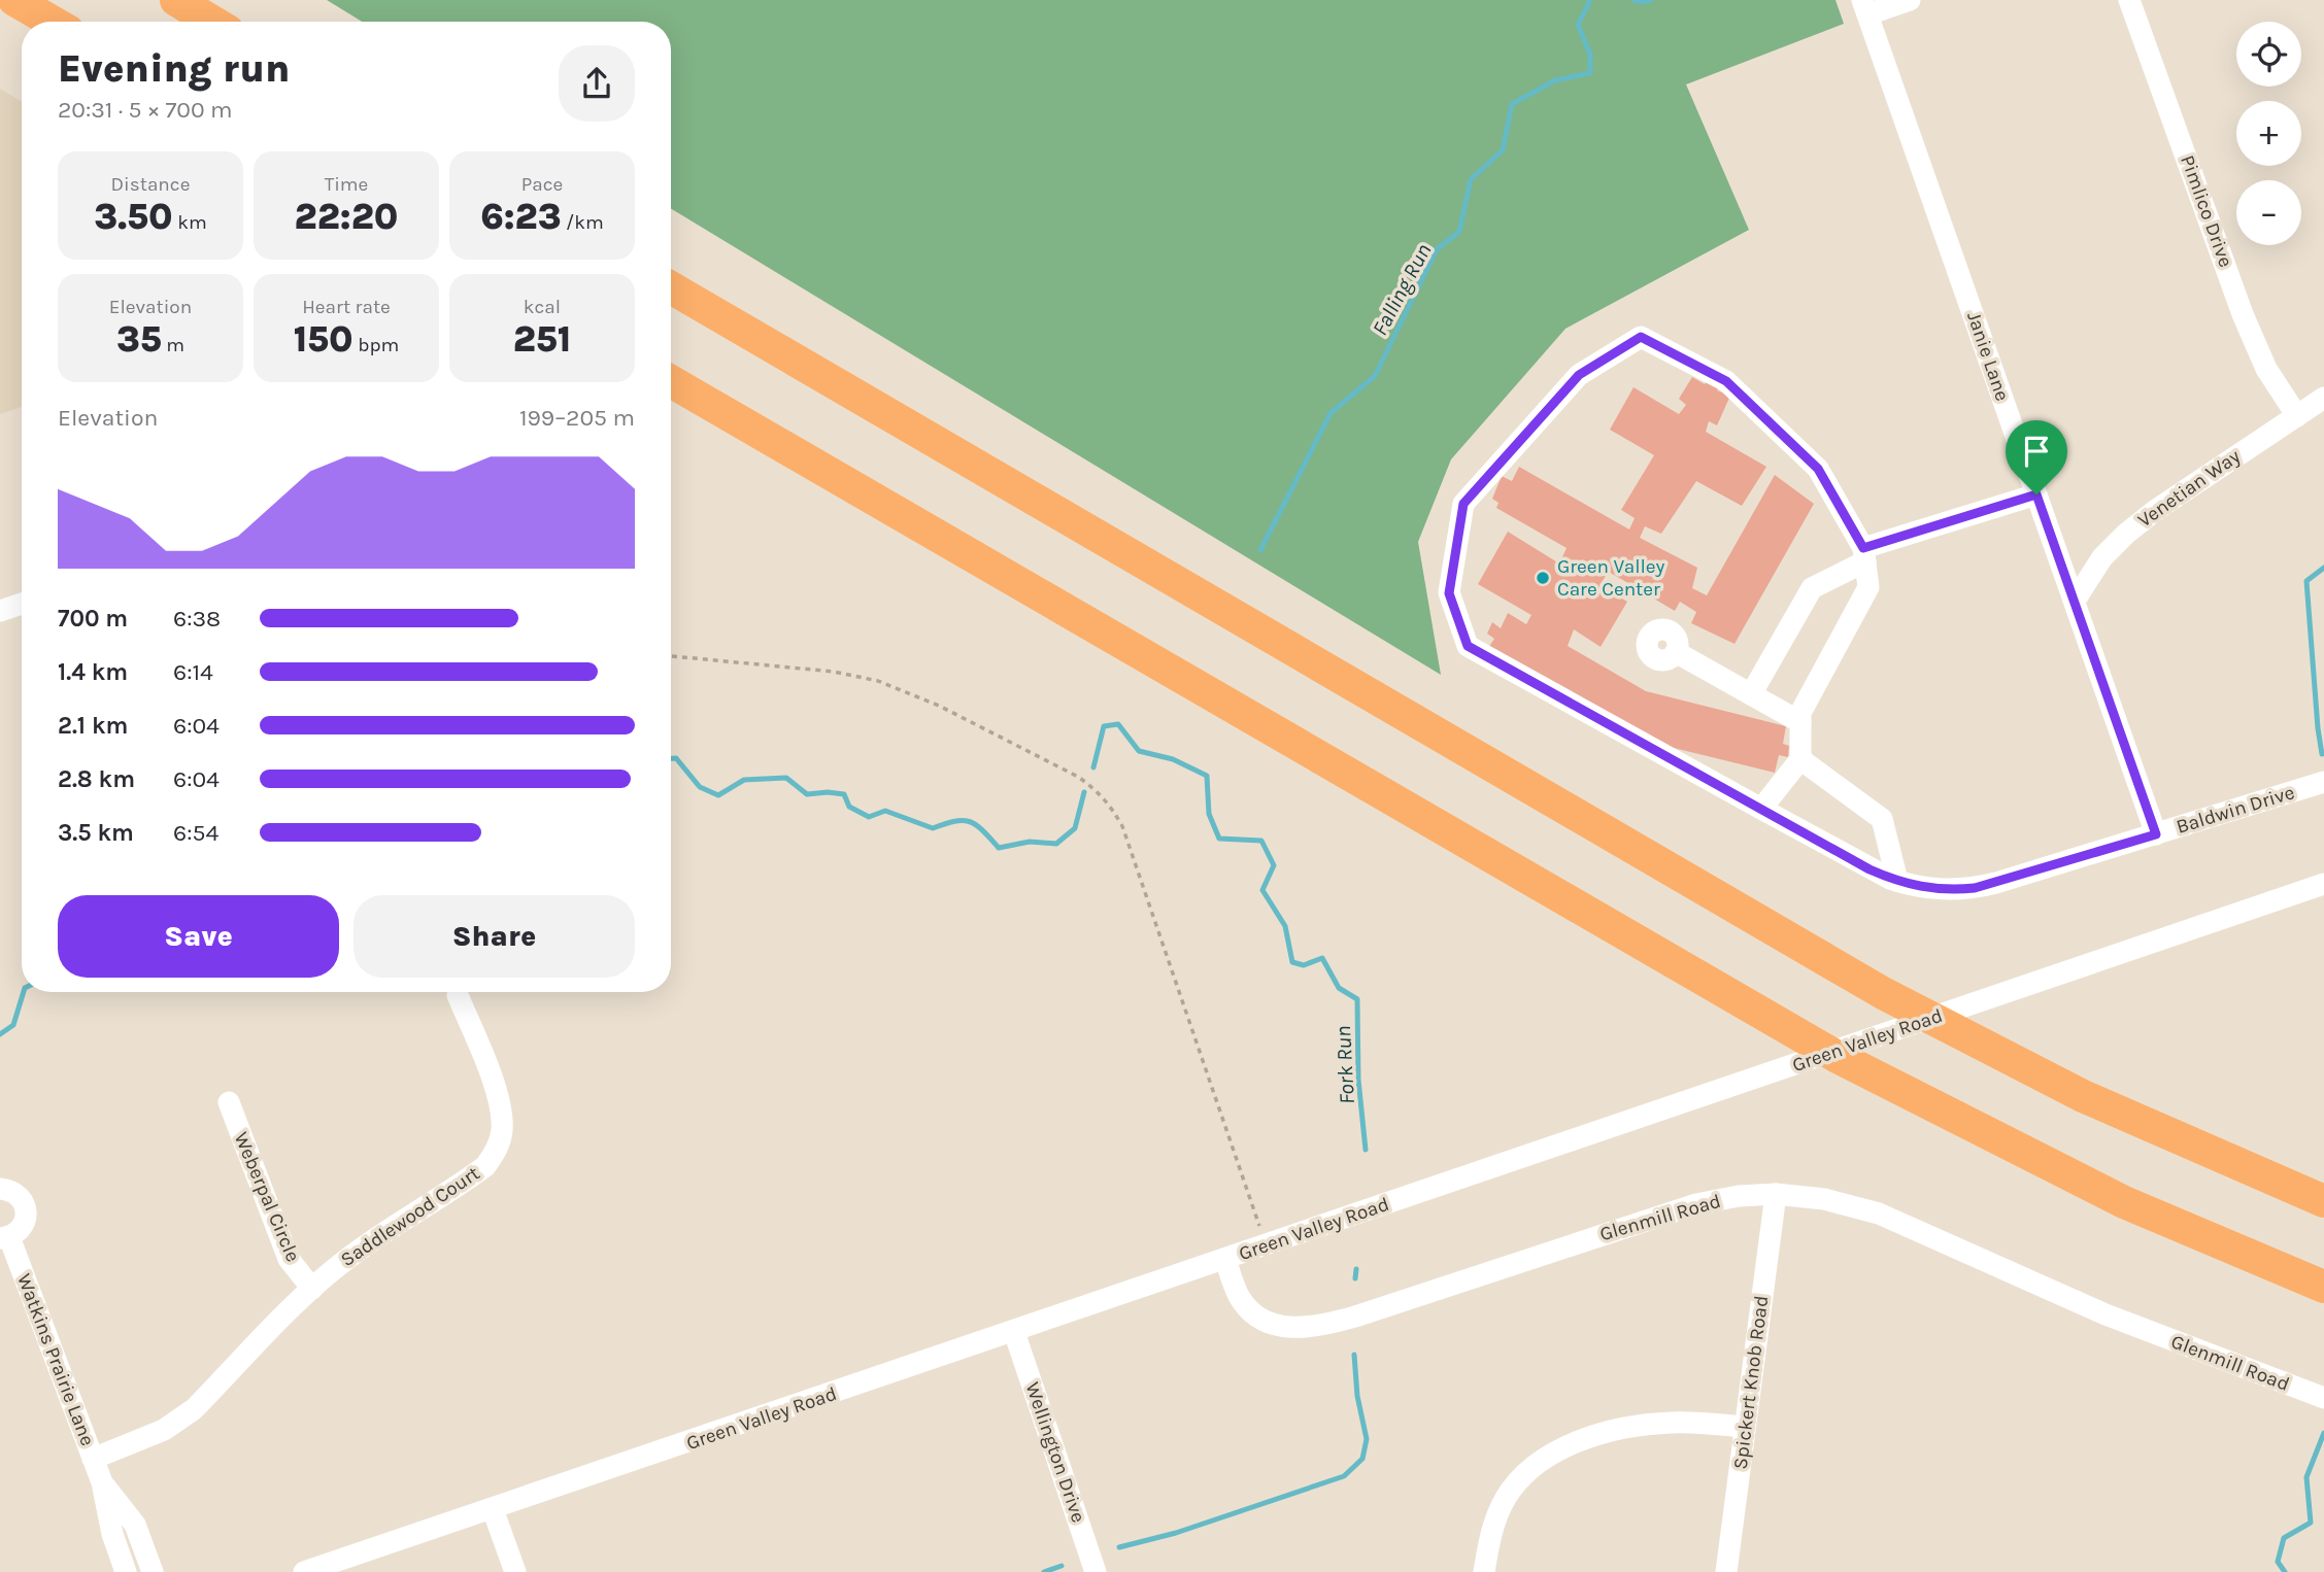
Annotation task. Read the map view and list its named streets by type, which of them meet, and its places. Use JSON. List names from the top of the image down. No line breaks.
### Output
{"streets":{"street":["Pimlico Drive","Janie Lane","Venetian Way","Baldwin Drive","Green Valley Road","Weberpal Circle","Saddlewood Court","Glenmill Road","Watkins Prairie Lane","Spickert Knob Road","Wellington Drive"]},"crossings":[["Pimlico Drive","Venetian Way"],["Janie Lane","Venetian Way"],["Janie Lane","Baldwin Drive"],["Green Valley Road","Glenmill Road"],["Green Valley Road","Wellington Drive"],["Weberpal Circle","Saddlewood Court"],["Saddlewood Court","Watkins Prairie Lane"],["Glenmill Road","Spickert Knob Road"]],"water":["Falling Run","Fork Run"],"places":["Green Valley Care Center"],"page":{"map_buttons":["+","−"],"heading":["Evening run","20:31 · 5 × 700 m"],"stats":[["Distance","3.50 km"],["Time","22:20"],["Pace","6:23 /km"],["Elevation","35 m"],["Heart rate","150 bpm"],["kcal","251"]],"chart":["Elevation","199–205 m"],"list":[{"name":"700 m","note":"6:38"},{"name":"1.4 km","note":"6:14"},{"name":"2.1 km","note":"6:04"},{"name":"2.8 km","note":"6:04"},{"name":"3.5 km","note":"6:54"}],"buttons":["Save","Share"]}}
